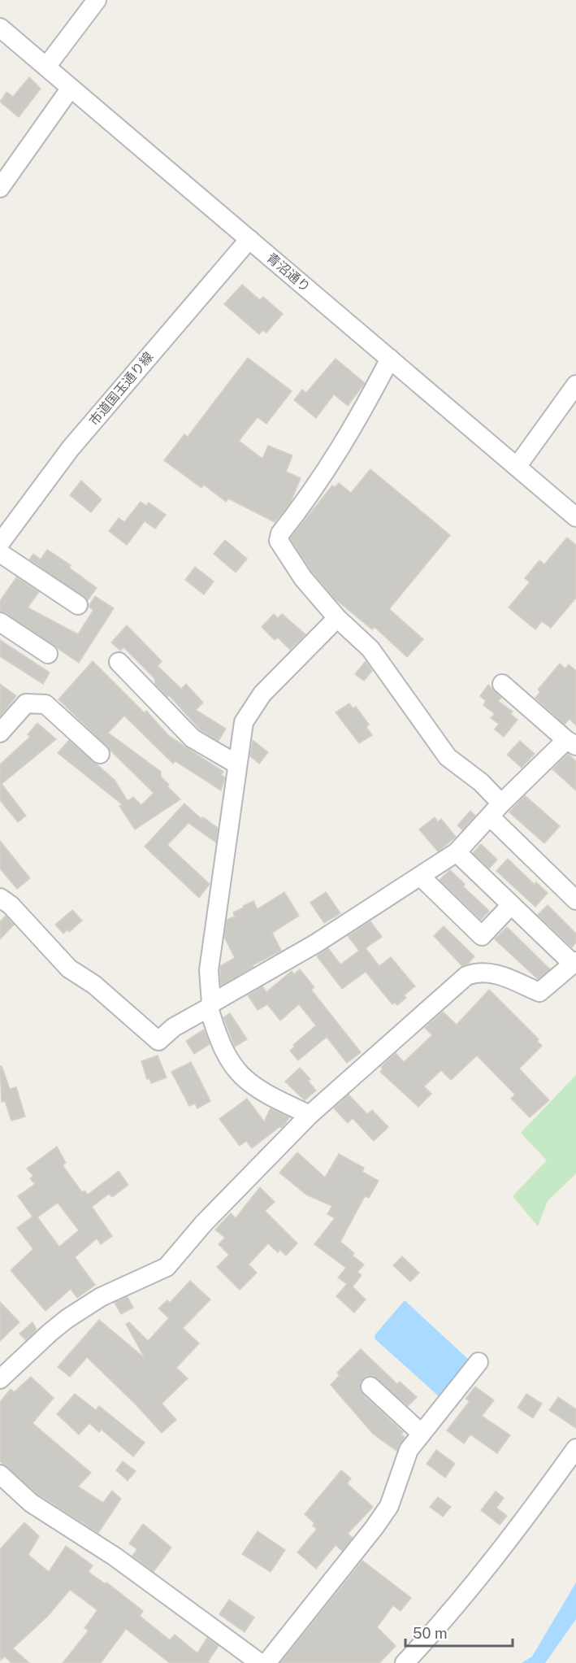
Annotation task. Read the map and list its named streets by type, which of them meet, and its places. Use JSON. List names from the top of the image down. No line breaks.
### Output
{"streets":{"street":["青沼通り","市道国玉通り線"]},"crossings":[["青沼通り","市道国玉通り線"]],"scale_bar":"50 m"}
